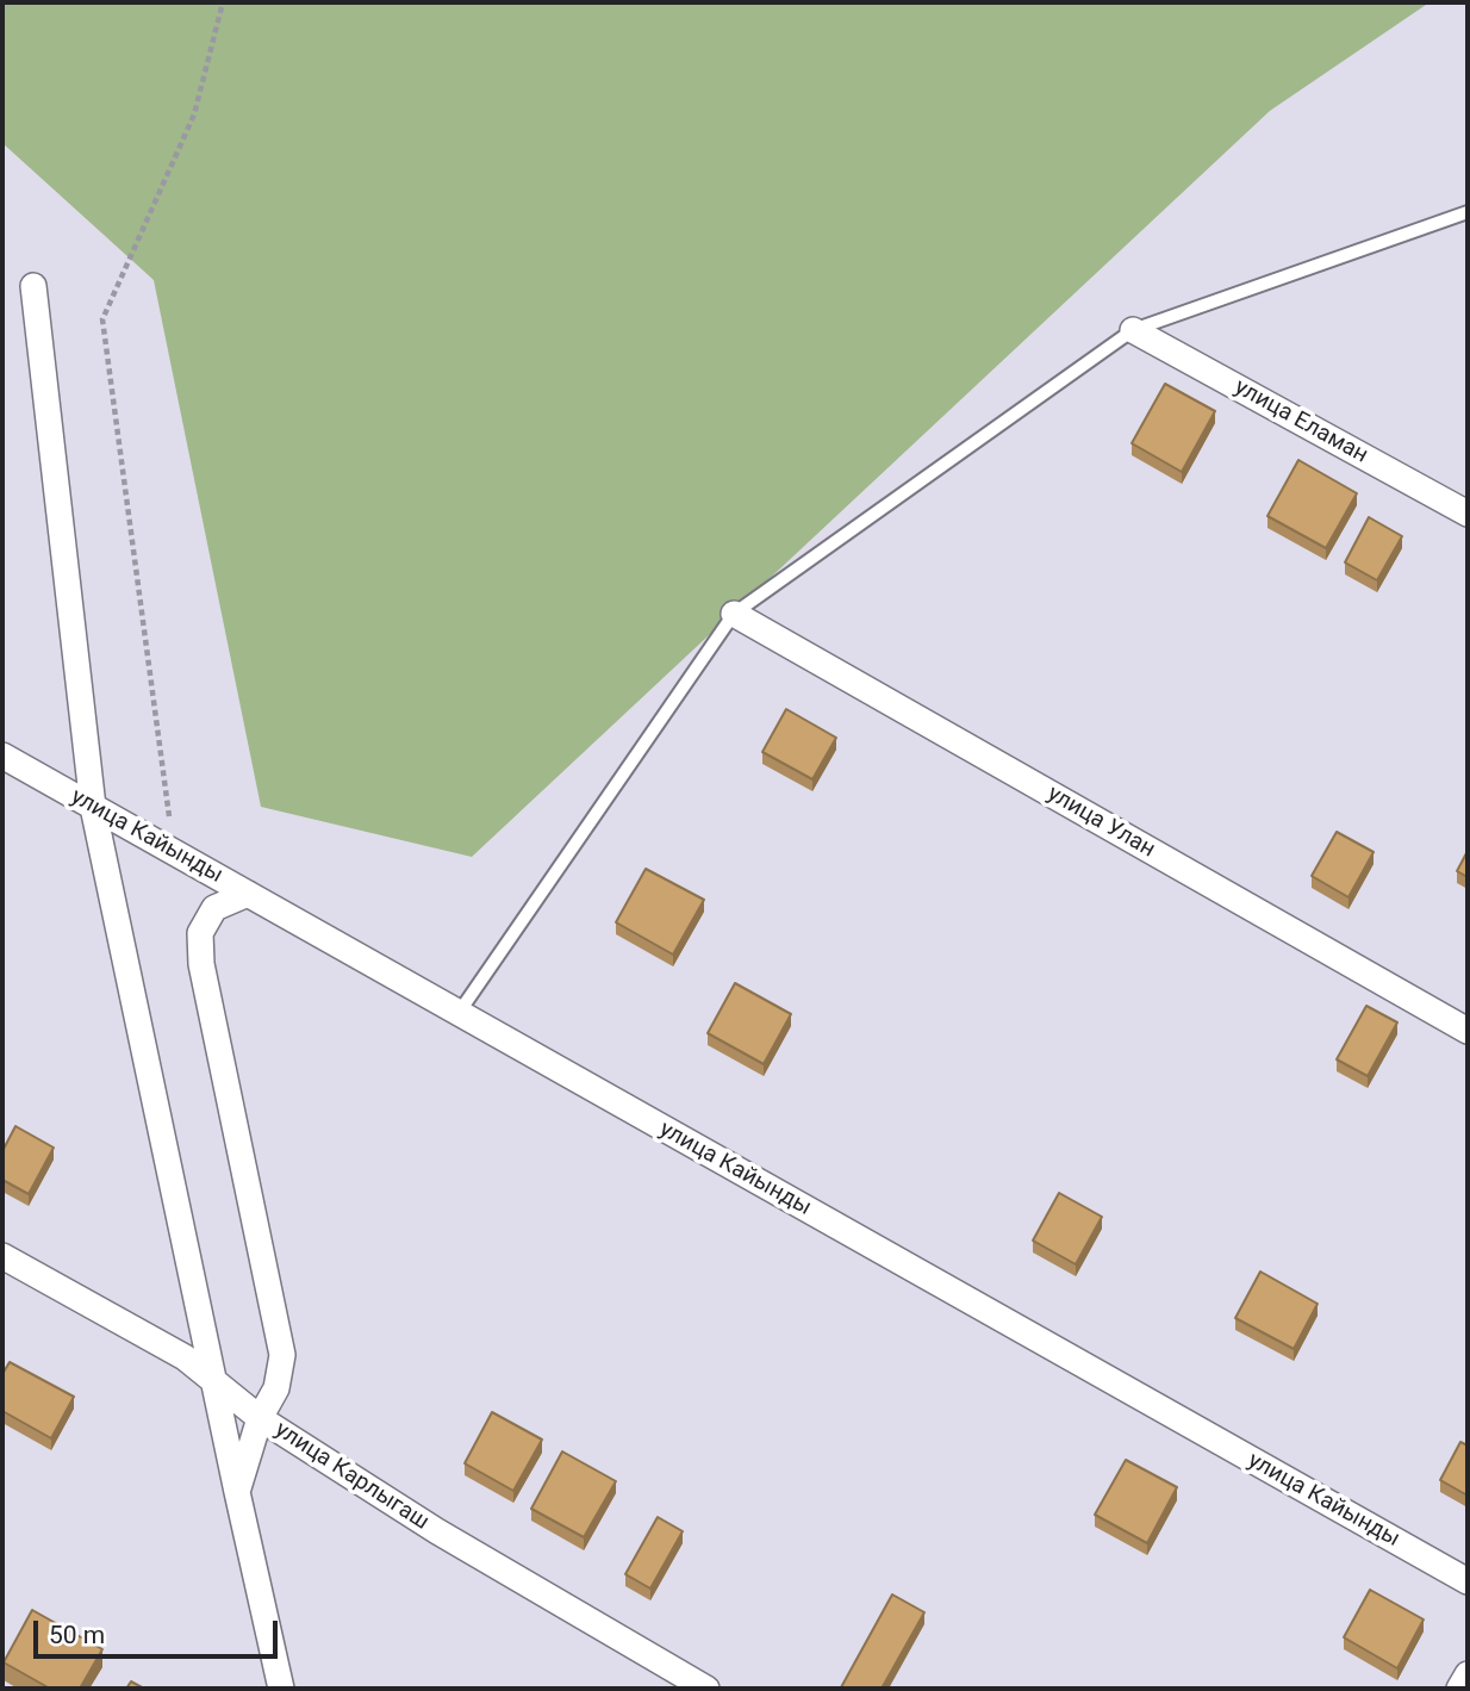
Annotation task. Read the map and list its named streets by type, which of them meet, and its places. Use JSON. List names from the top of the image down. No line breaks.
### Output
{"streets":{"street":["улица Еламан","улица Улан","улица Кайынды","улица Карлыгаш"]},"scale_bar":"50 m"}
